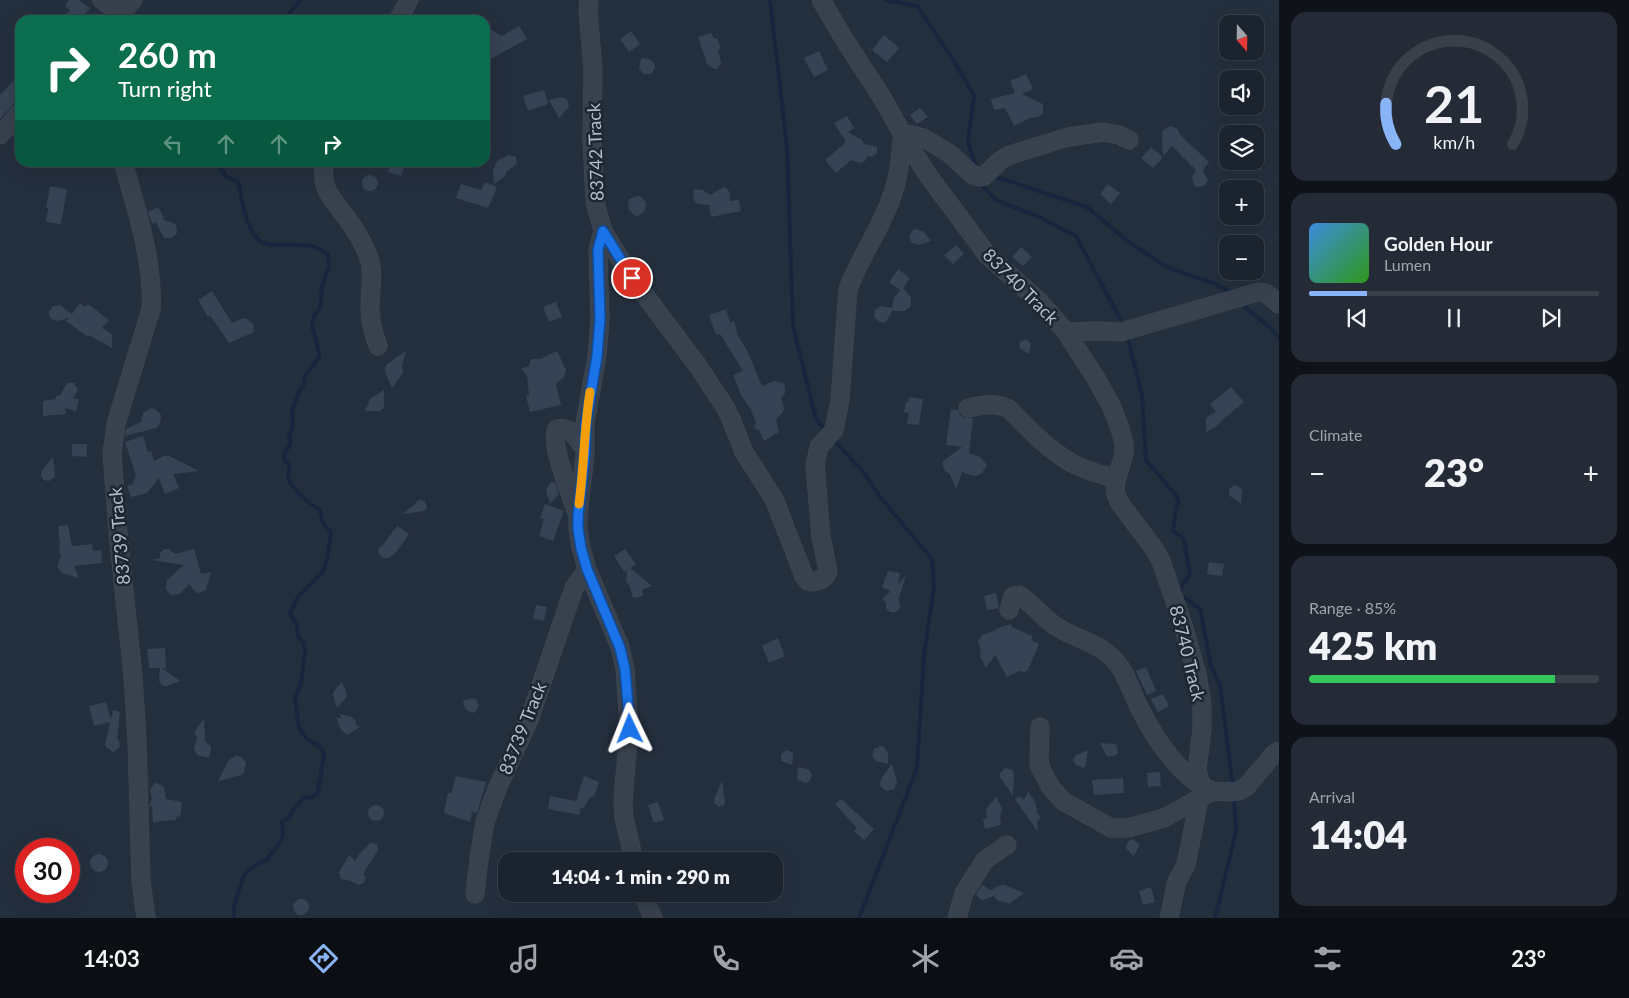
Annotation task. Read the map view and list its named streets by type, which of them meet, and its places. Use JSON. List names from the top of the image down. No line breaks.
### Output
{"streets":{"street":["83742 Track","83740 Track","83739 Track"]},"crossings":[["83742 Track","83739 Track"]],"north":"bottom","page":{"map_buttons":["+","−"],"turn":["260 m","Turn right"],"song":["Golden Hour","Lumen"],"tile":["Climate",["Range · 85%","425 km"],["Arrival","14:04"]],"heat":["−","23°","+"],"limit":"30","trip":"14:04 · 1 min · 290 m","tabs":["14:03","23°"],"gauge":["21","km/h"]}}
